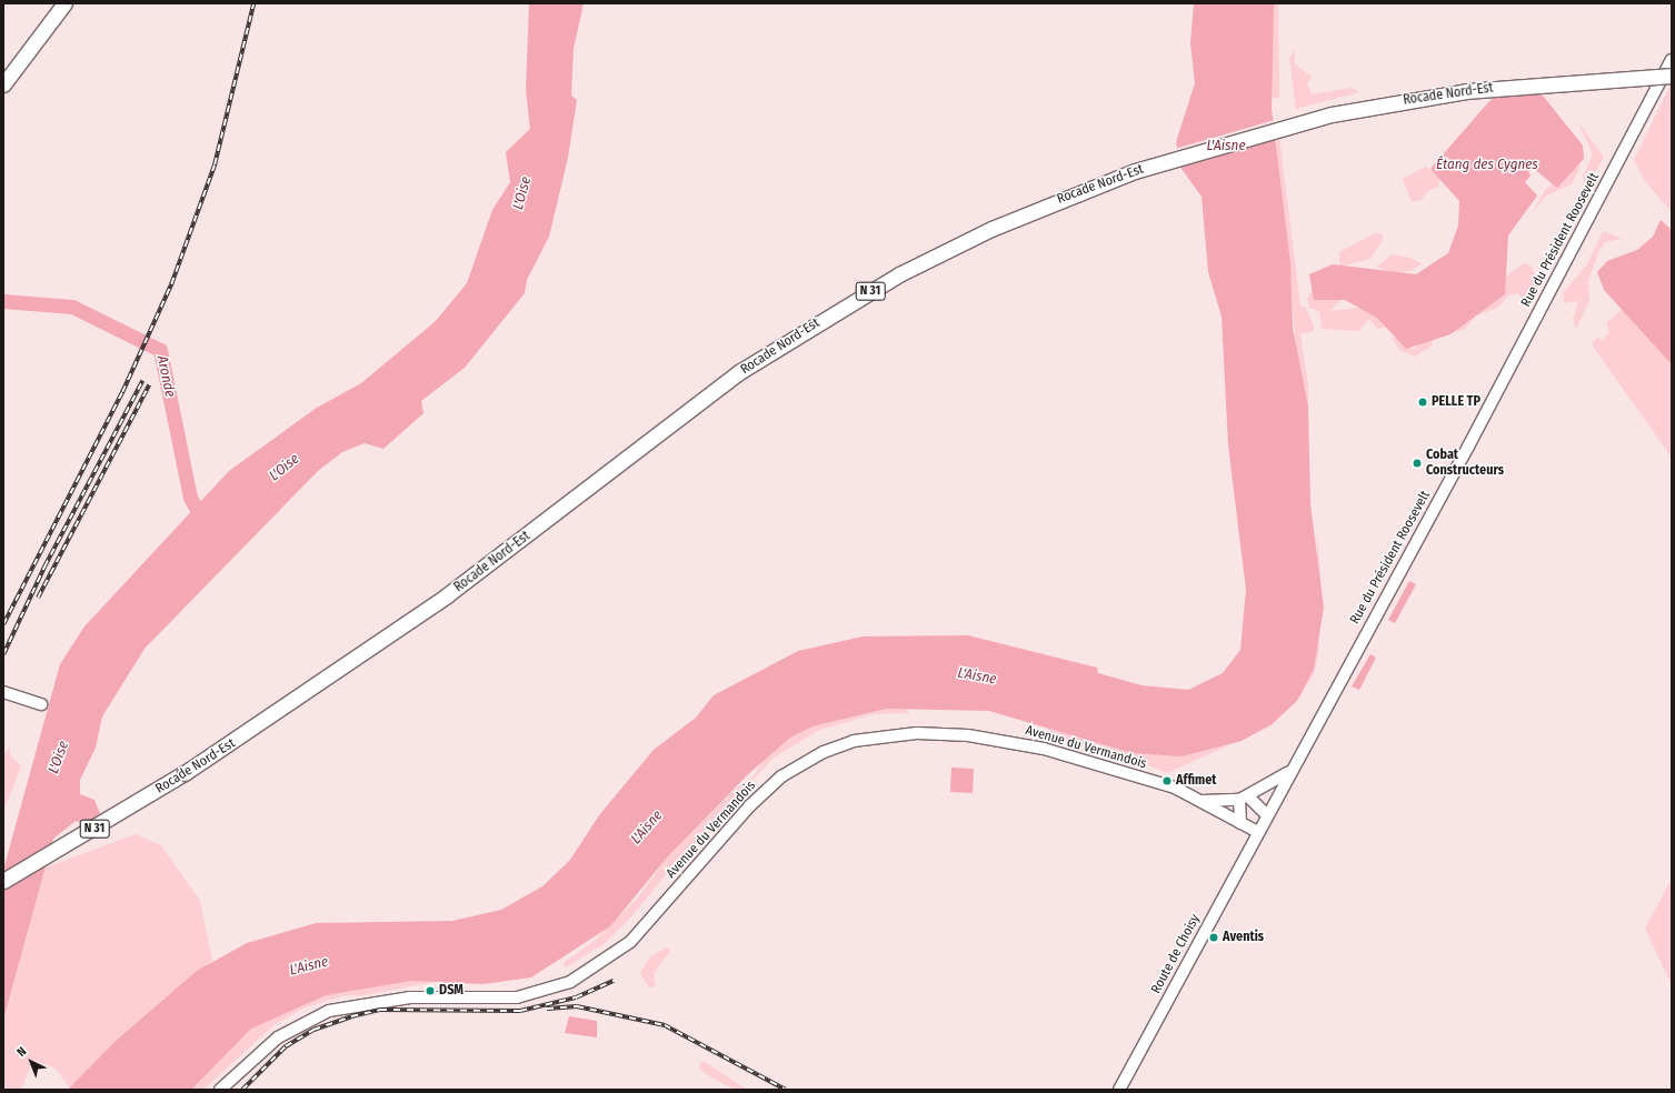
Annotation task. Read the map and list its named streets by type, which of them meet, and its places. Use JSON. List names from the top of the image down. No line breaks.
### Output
{"streets":{"main road":["Rocade Nord-Est","N 31"],"street":["Rue du Président Roosevelt","Avenue du Vermandois","Route de Choisy"]},"crossings":[["Rue du Président Roosevelt","Avenue du Vermandois"],["Rue du Président Roosevelt","Route de Choisy"],["Avenue du Vermandois","Route de Choisy"]],"water":["L'Aisne","Étang des Cygnes","L'Oise","Aronde"],"places":["PELLE TP","Cobat Constructeurs","Affimet","Aventis","DSM"],"north":"top left"}
